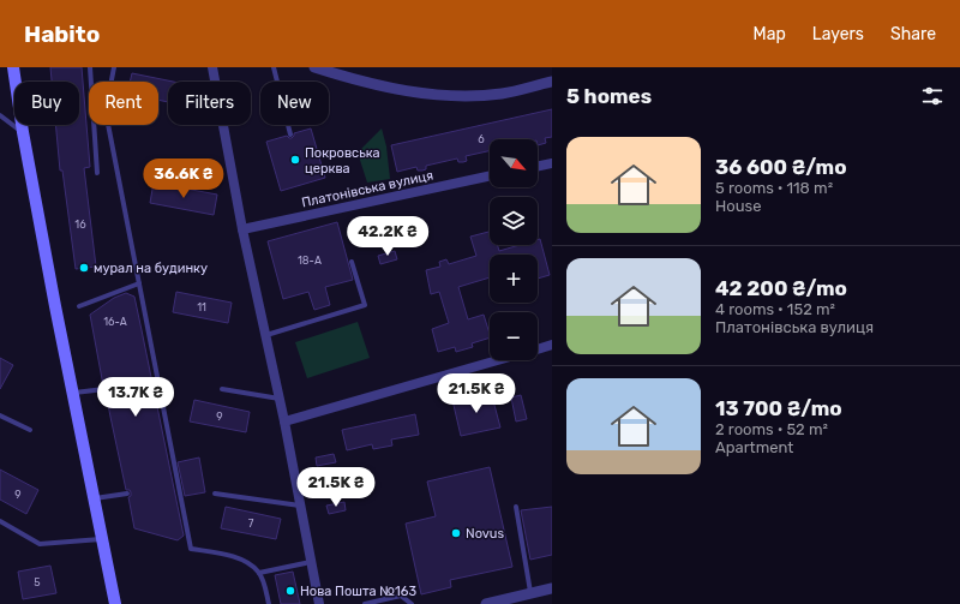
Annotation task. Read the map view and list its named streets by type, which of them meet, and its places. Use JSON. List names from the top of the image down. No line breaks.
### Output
{"streets":{"street":["Платонівська вулиця"]},"places":["Покровська церква","мурал на будинку","Novus","Нова Пошта №163"],"house_numbers":["6","16","18-А","11","16-А","9","9","7","5"],"north":"bottom right","page":{"header":"Habito","nav":["Map","Layers","Share"],"heading":"5 homes","chip":["Buy","Rent","Filters","New"],"list":[{"name":"36 600 ₴/mo","note":"5 rooms · 118 m² · House"},{"name":"42 200 ₴/mo","note":"4 rooms · 152 m² · Платонівська вулиця"},{"name":"13 700 ₴/mo","note":"2 rooms · 52 m² · Apartment"}],"map_buttons":["+","−"],"price":["36.6K ₴","42.2K ₴","21.5K ₴","13.7K ₴","21.5K ₴"]}}
